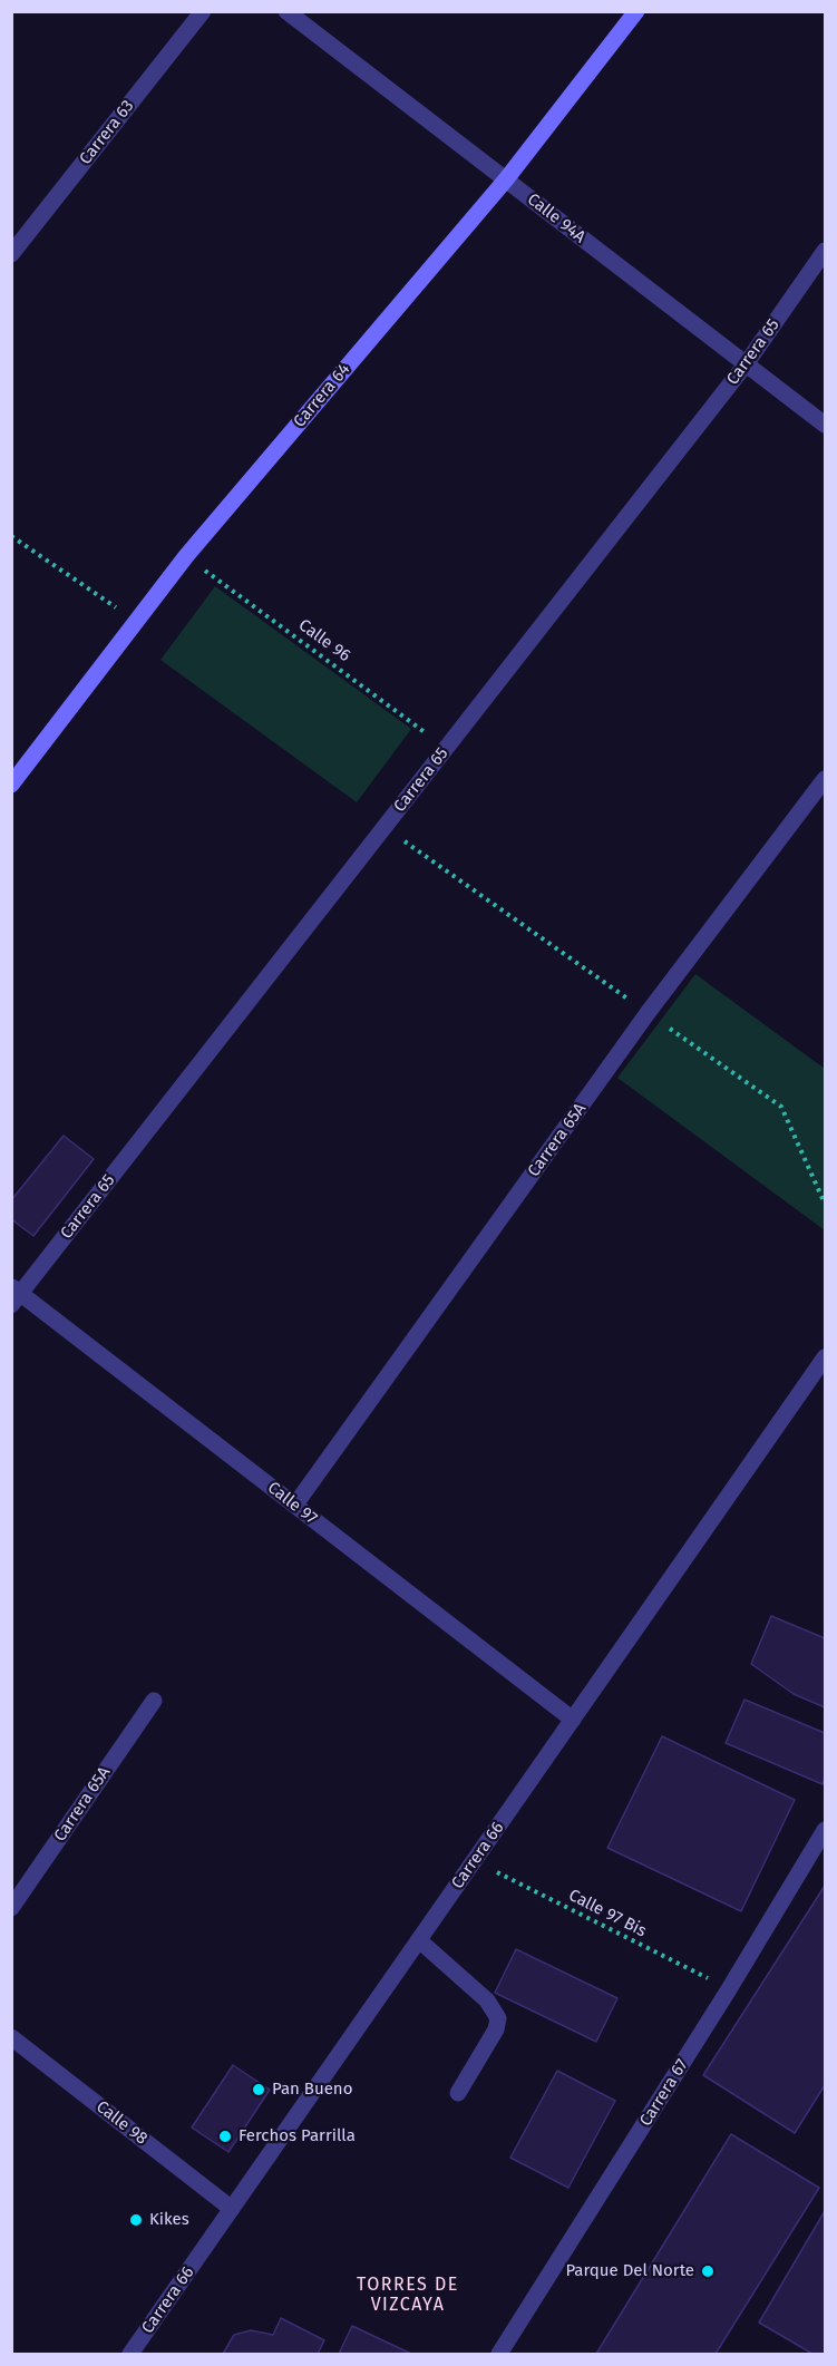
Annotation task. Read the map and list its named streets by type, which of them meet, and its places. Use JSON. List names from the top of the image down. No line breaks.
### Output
{"streets":{"street":["Carrera 63","Calle 94A","Carrera 65","Carrera 64","Carrera 65A","Calle 97","Carrera 66","Carrera 67","Calle 98"],"path":["Calle 96","Calle 97 Bis"]},"crossings":[["Calle 94A","Carrera 65"],["Calle 94A","Carrera 64"],["Carrera 65","Calle 96"],["Carrera 65","Calle 97"],["Carrera 64","Calle 96"],["Carrera 65A","Calle 97"],["Calle 97","Carrera 66"],["Carrera 66","Calle 97 Bis"],["Carrera 66","Calle 98"],["Calle 97 Bis","Carrera 67"]],"districts":["TORRES DE VIZCAYA"],"places":["Pan Bueno","Ferchos Parrilla","Kikes","Parque Del Norte"]}
